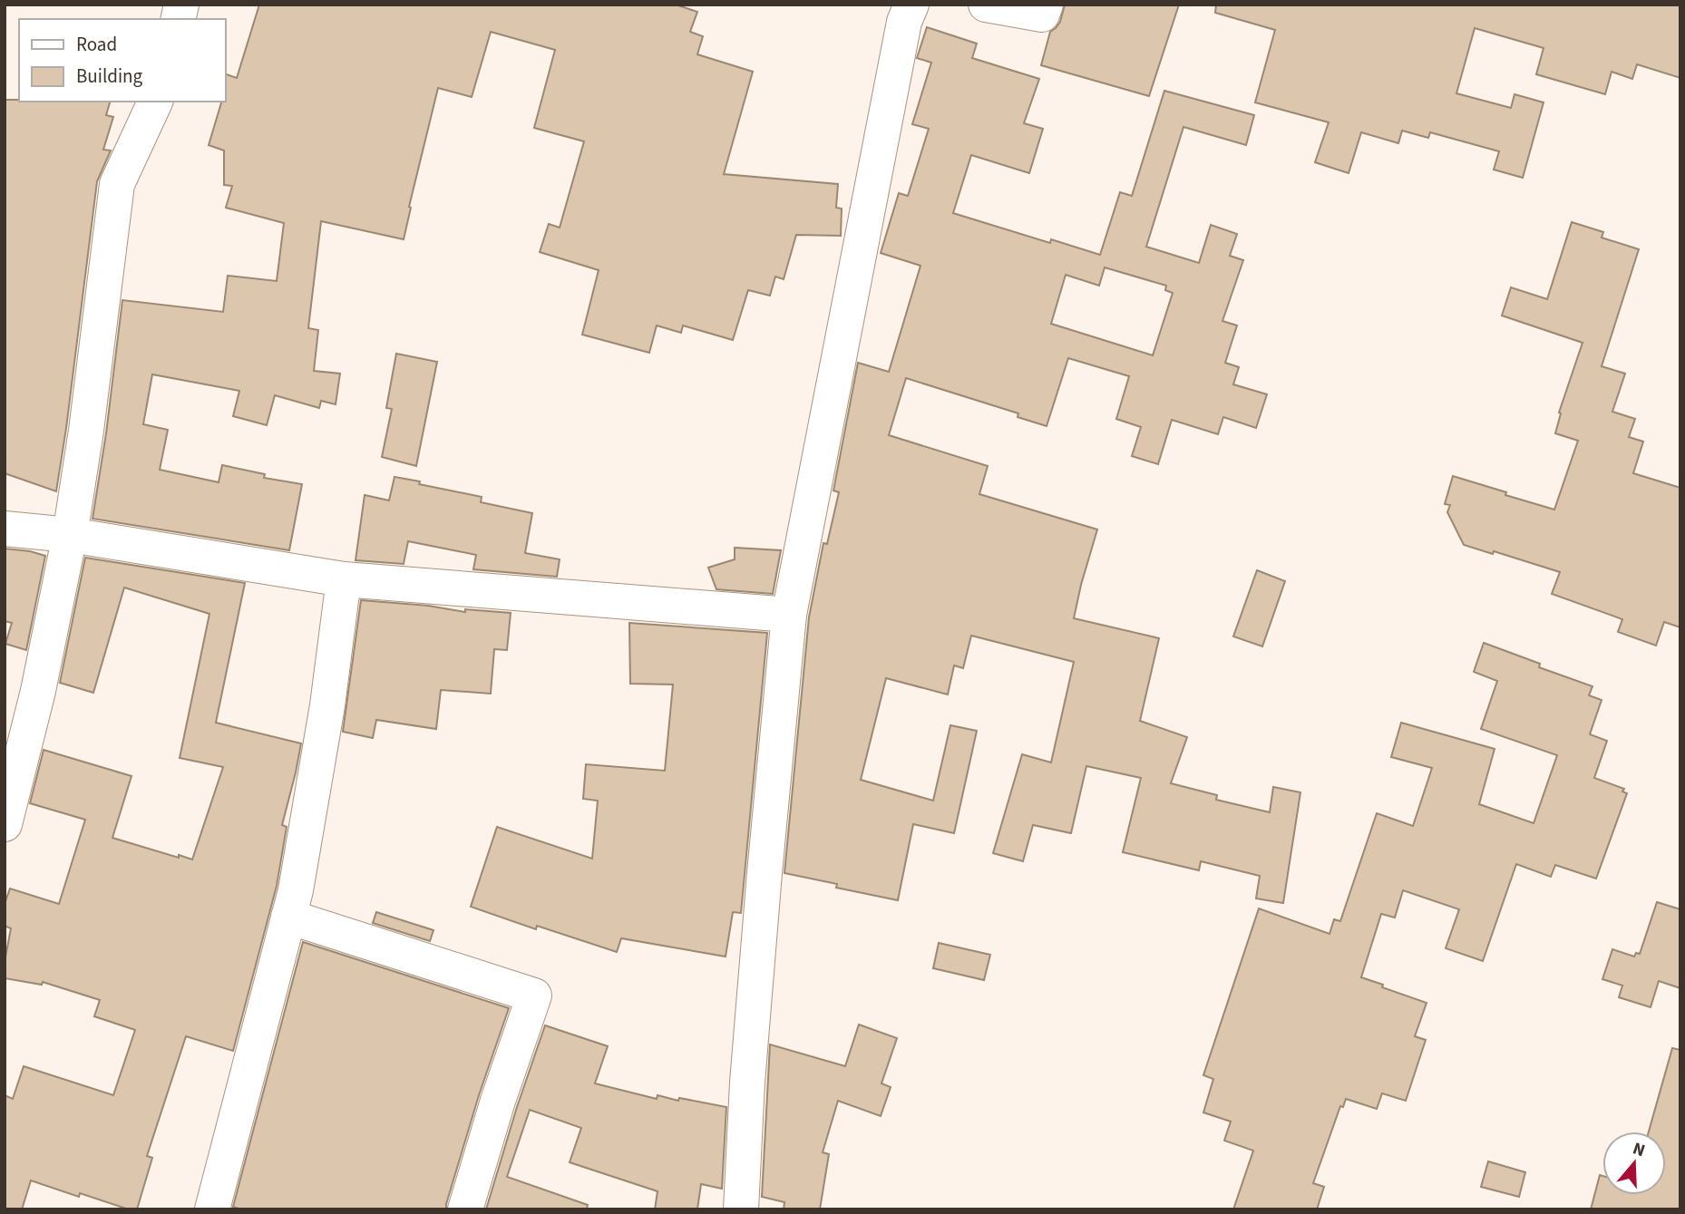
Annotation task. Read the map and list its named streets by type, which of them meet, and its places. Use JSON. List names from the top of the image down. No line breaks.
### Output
{"legend":["Road","Building"],"north":"top"}
